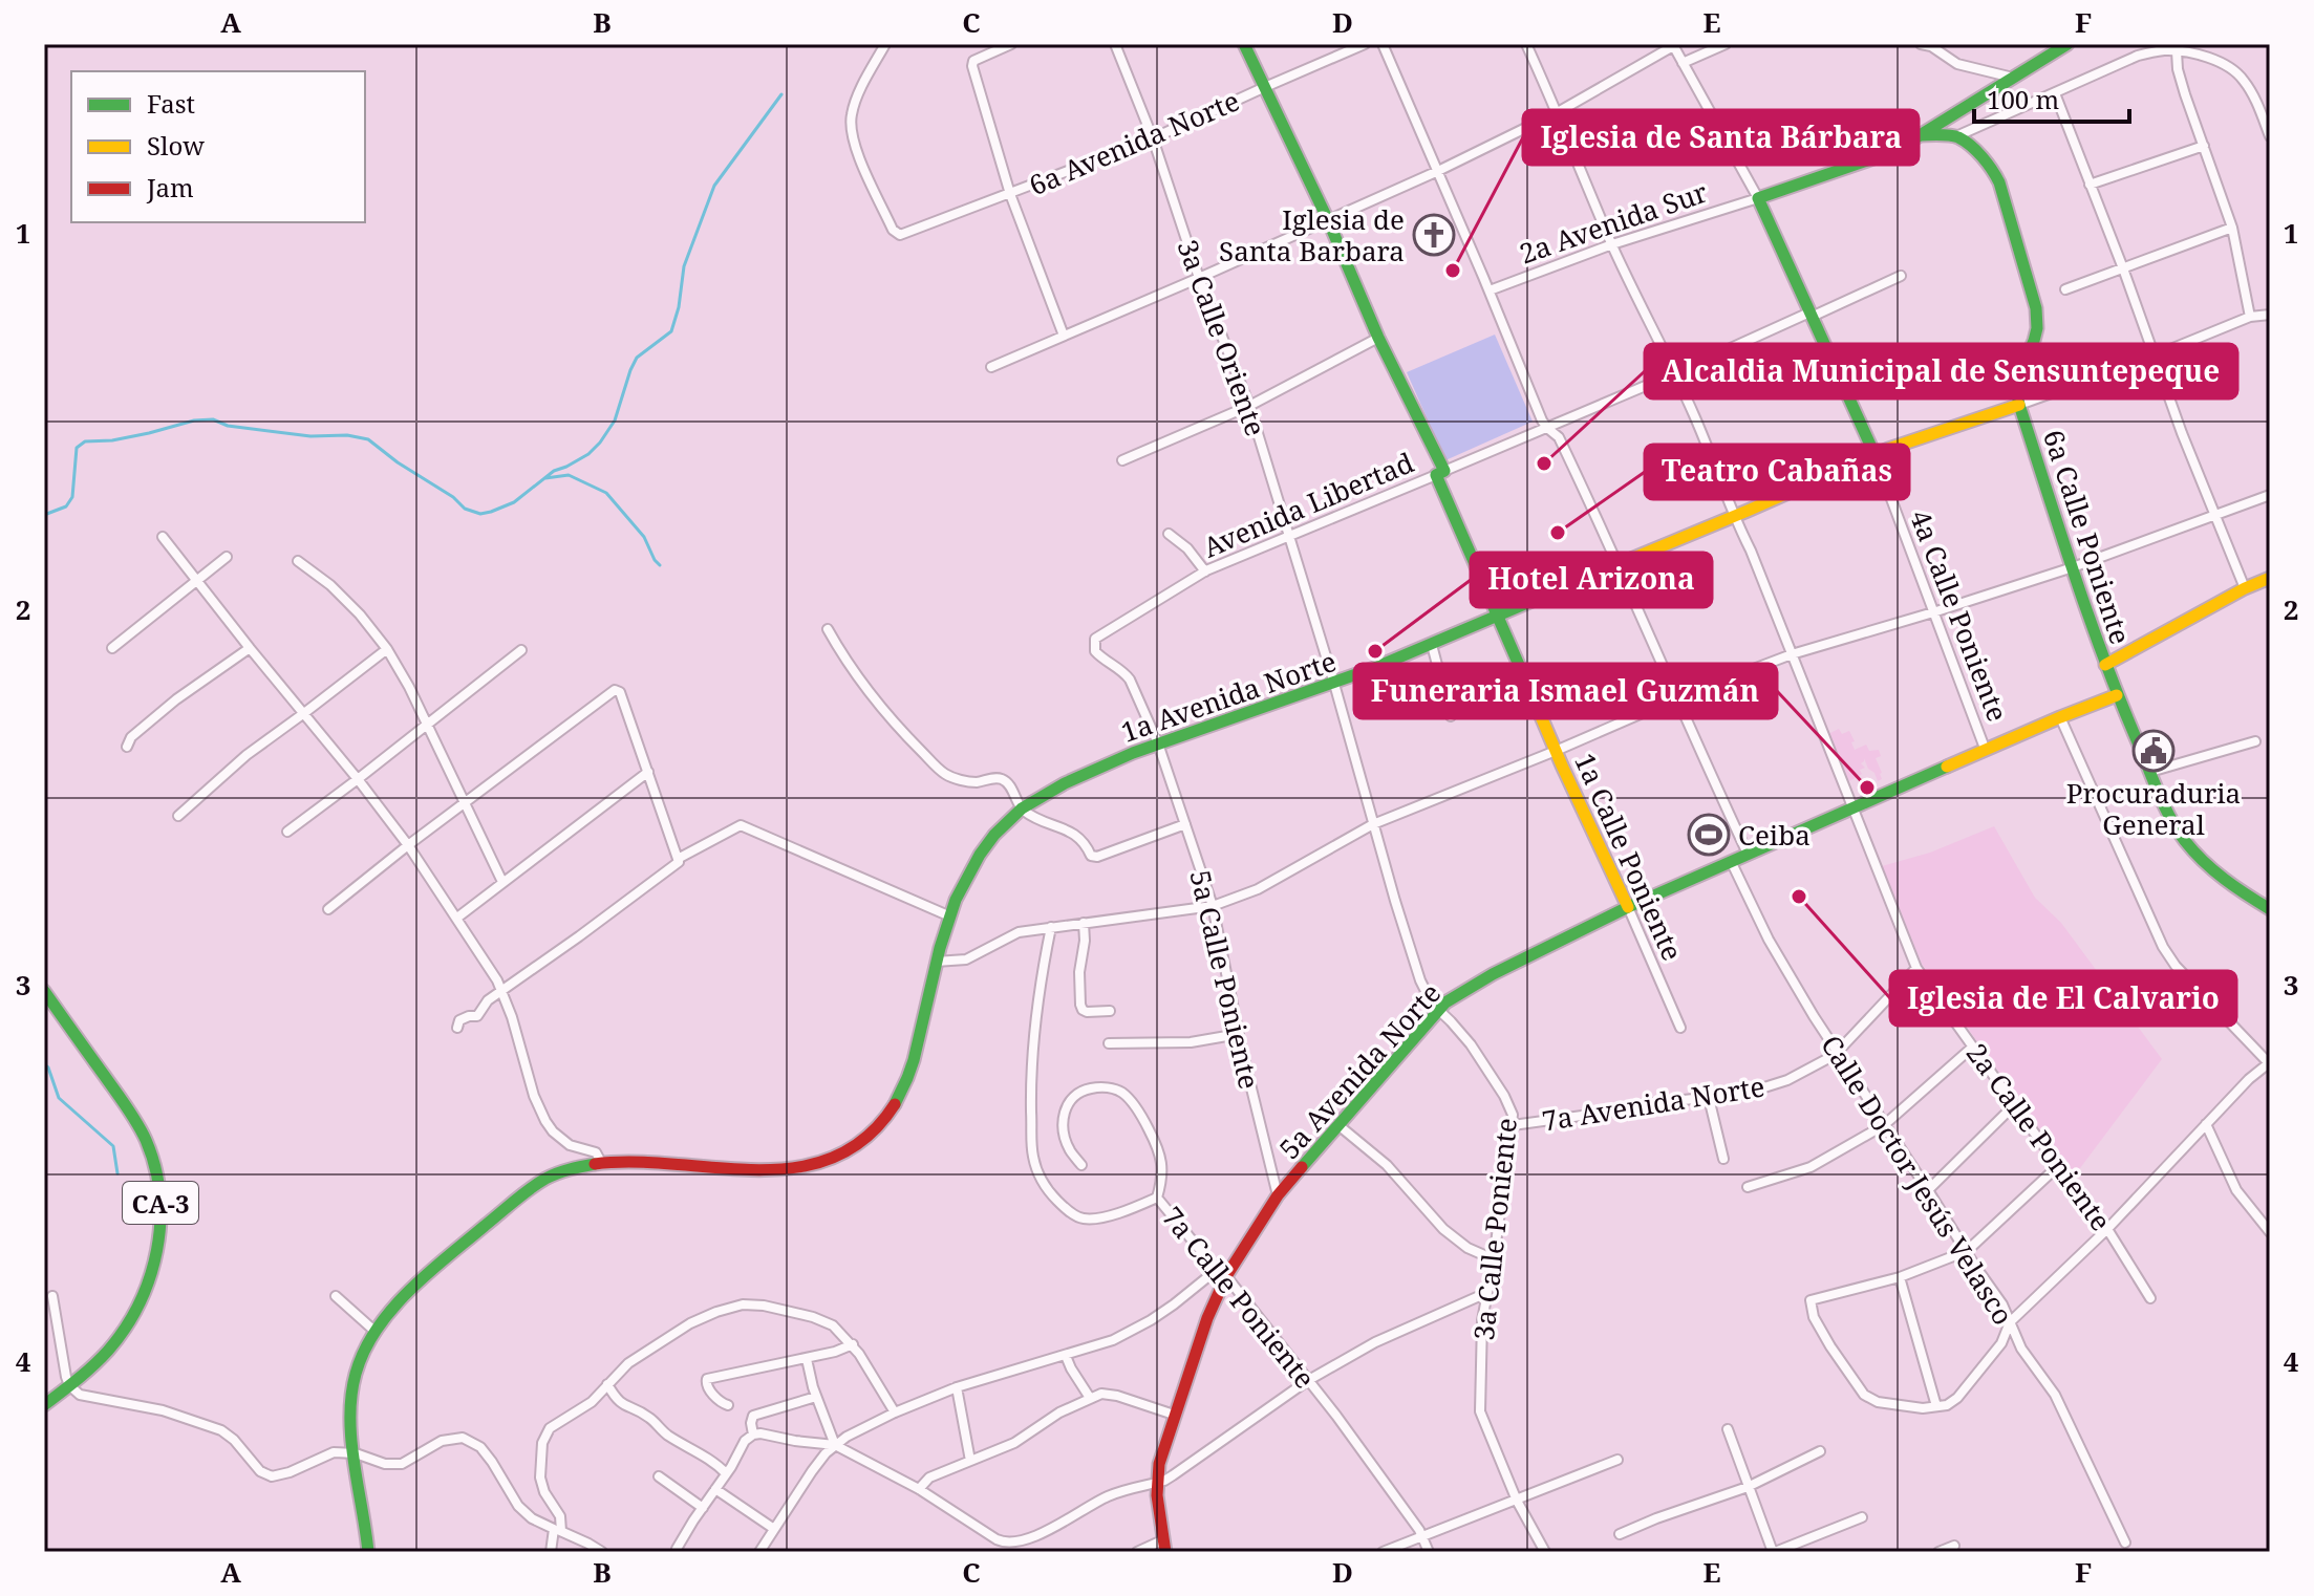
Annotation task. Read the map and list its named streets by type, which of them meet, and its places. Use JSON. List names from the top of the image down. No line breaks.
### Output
{"streets":{"street":["6a Avenida Norte","2a Avenida Sur","3a Calle Oriente","Avenida Libertad","6a Calle Poniente","4a Calle Poniente","1a Avenida Norte","1a Calle Poniente","5a Calle Poniente","5a Avenida Norte","7a Avenida Norte","2a Calle Poniente","Calle Doctor Jesús Velasco","CA-3","3a Calle Poniente","7a Calle Poniente"]},"crossings":[["6a Avenida Norte","3a Calle Oriente"],["6a Avenida Norte","1a Calle Poniente"],["2a Avenida Sur","4a Calle Poniente"],["2a Avenida Sur","2a Calle Poniente"],["3a Calle Oriente","Avenida Libertad"],["3a Calle Oriente","3a Calle Poniente"],["Avenida Libertad","4a Calle Poniente"],["Avenida Libertad","1a Calle Poniente"],["Avenida Libertad","5a Calle Poniente"],["Avenida Libertad","2a Calle Poniente"],["Avenida Libertad","3a Calle Poniente"],["6a Calle Poniente","1a Avenida Norte"],["6a Calle Poniente","5a Avenida Norte"],["4a Calle Poniente","1a Avenida Norte"],["4a Calle Poniente","5a Avenida Norte"],["1a Avenida Norte","1a Calle Poniente"],["1a Avenida Norte","5a Calle Poniente"],["1a Avenida Norte","2a Calle Poniente"],["1a Avenida Norte","3a Calle Poniente"],["1a Calle Poniente","5a Avenida Norte"],["5a Calle Poniente","5a Avenida Norte"],["5a Avenida Norte","2a Calle Poniente"],["5a Avenida Norte","Calle Doctor Jesús Velasco"],["5a Avenida Norte","3a Calle Poniente"],["5a Avenida Norte","7a Calle Poniente"],["7a Avenida Norte","2a Calle Poniente"],["7a Avenida Norte","Calle Doctor Jesús Velasco"],["7a Avenida Norte","3a Calle Poniente"]],"places":{"church":["Iglesia de Santa Barbara"],"other":["Iglesia de Santa Bárbara","Alcaldia Municipal de Sensuntepeque","Teatro Cabañas","Hotel Arizona","Funeraria Ismael Guzmán","Iglesia de El Calvario"],"public building":["Procuraduria General"],"sports":["Ceiba"]},"legend":["Fast","Slow","Jam"],"scale_bar":"100 m","grid":{"columns":["A","B","C","D","E","F"],"rows":["1","2","3","4"]}}
